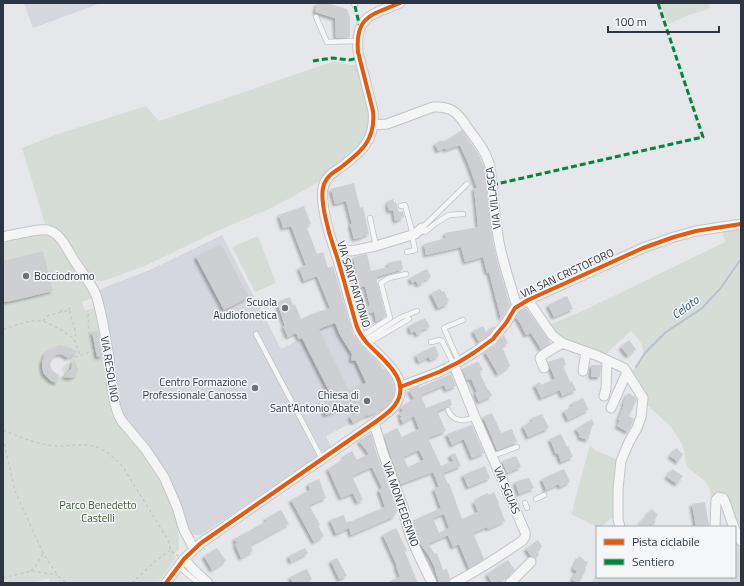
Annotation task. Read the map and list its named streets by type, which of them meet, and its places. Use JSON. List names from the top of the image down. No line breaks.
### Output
{"streets":{"street":["VIA VILLASCA","VIA SAN CRISTOFORO","VIA SANT'ANTONIO","VIA RESOLINO","VIA SGUAS","VIA MONTEDENNO"]},"crossings":[["VIA VILLASCA","VIA SAN CRISTOFORO"],["VIA VILLASCA","VIA SANT'ANTONIO"],["VIA SAN CRISTOFORO","VIA SANT'ANTONIO"],["VIA SAN CRISTOFORO","VIA SGUAS"]],"water":["Celato"],"parks":["Parco Benedetto Castelli"],"places":["Bocciodromo","Scuola Audiofonetica","Centro Formazione Professionale Canossa","Chiesa di Sant'Antonio Abate"],"legend":["Pista ciclabile","Sentiero"],"scale_bar":"100 m"}
